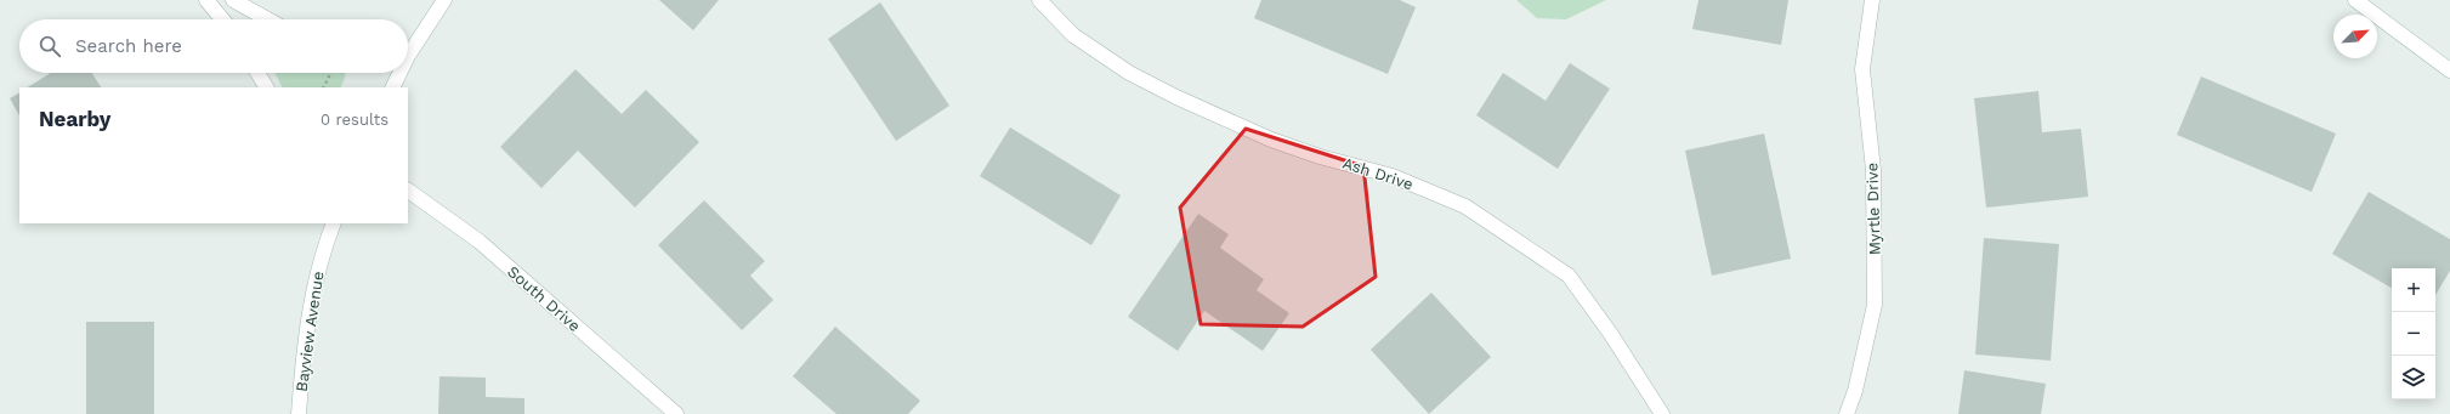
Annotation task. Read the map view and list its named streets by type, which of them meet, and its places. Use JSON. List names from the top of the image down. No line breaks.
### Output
{"streets":{"street":["Ash Drive","Myrtle Drive","South Drive","Bayview Avenue"]},"north":"top right","page":{"search":"Search here","heading":["Nearby","0 results"],"map_buttons":["+","−"]}}
